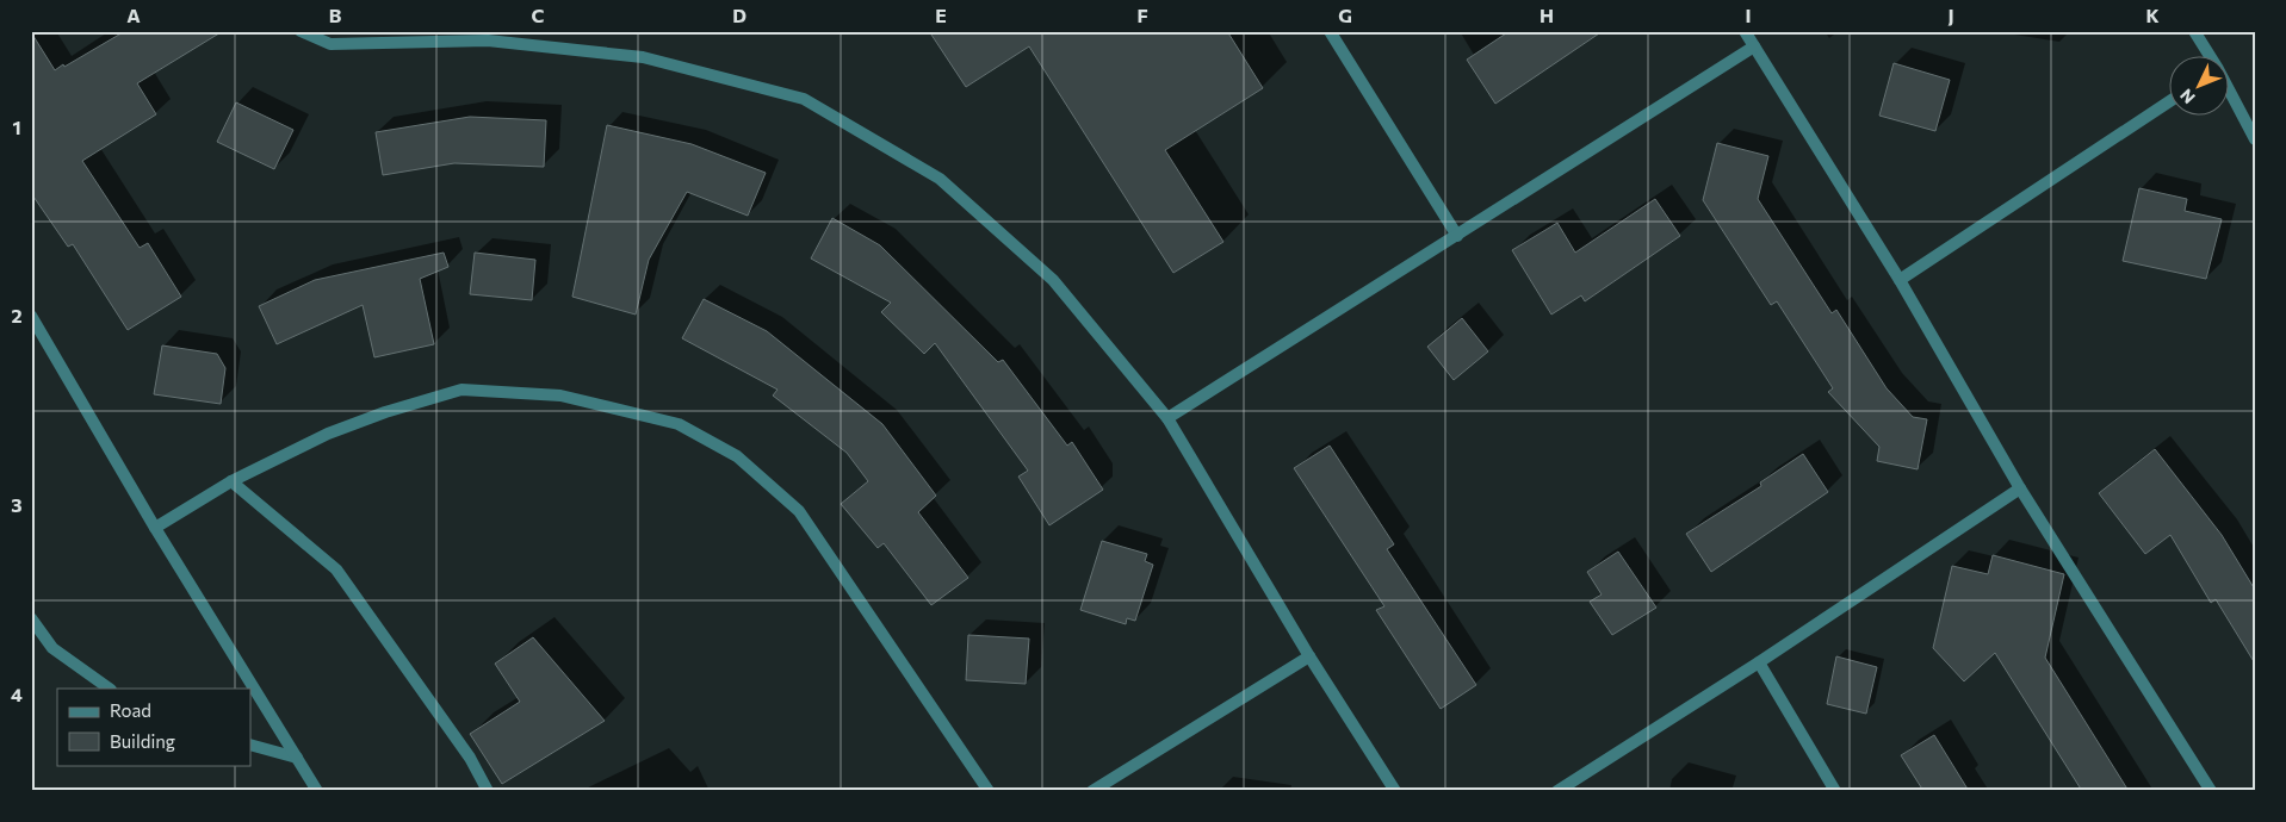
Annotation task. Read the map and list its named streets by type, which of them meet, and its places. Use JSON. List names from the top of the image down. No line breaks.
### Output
{"legend":["Road","Building"],"north":"bottom left","grid":{"columns":["A","B","C","D","E","F","G","H","I","J","K"],"rows":["1","2","3","4"]}}
